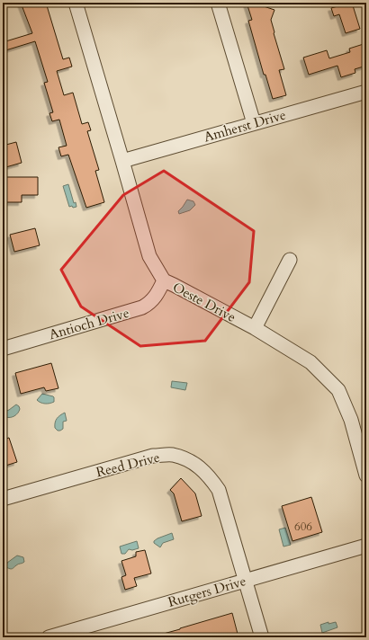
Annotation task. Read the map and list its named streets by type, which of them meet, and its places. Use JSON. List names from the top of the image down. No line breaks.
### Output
{"streets":{"street":["Amherst Drive","Oeste Drive","Antioch Drive","Reed Drive","Rutgers Drive"]},"crossings":[["Amherst Drive","Oeste Drive"],["Oeste Drive","Antioch Drive"],["Reed Drive","Rutgers Drive"]],"house_numbers":["606"]}
